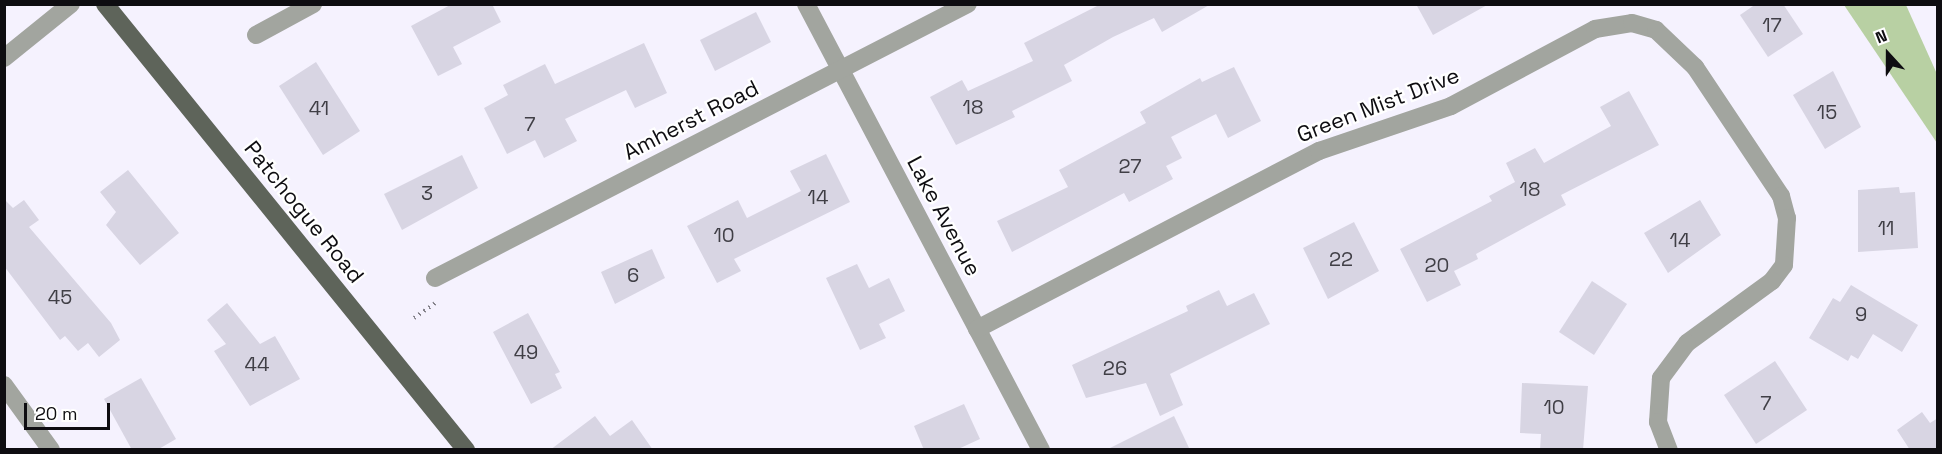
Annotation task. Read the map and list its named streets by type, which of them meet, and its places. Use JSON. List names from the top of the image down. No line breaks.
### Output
{"streets":{"main road":["Patchogue Road"],"street":["Green Mist Drive","Amherst Road","Lake Avenue"]},"crossings":[["Green Mist Drive","Lake Avenue"],["Amherst Road","Lake Avenue"]],"house_numbers":["17","18","41","15","7","27","18","3","14","11","10","14","22","20","6","45","9","49","44","26","7","10"],"scale_bar":"20 m","north":"top"}
